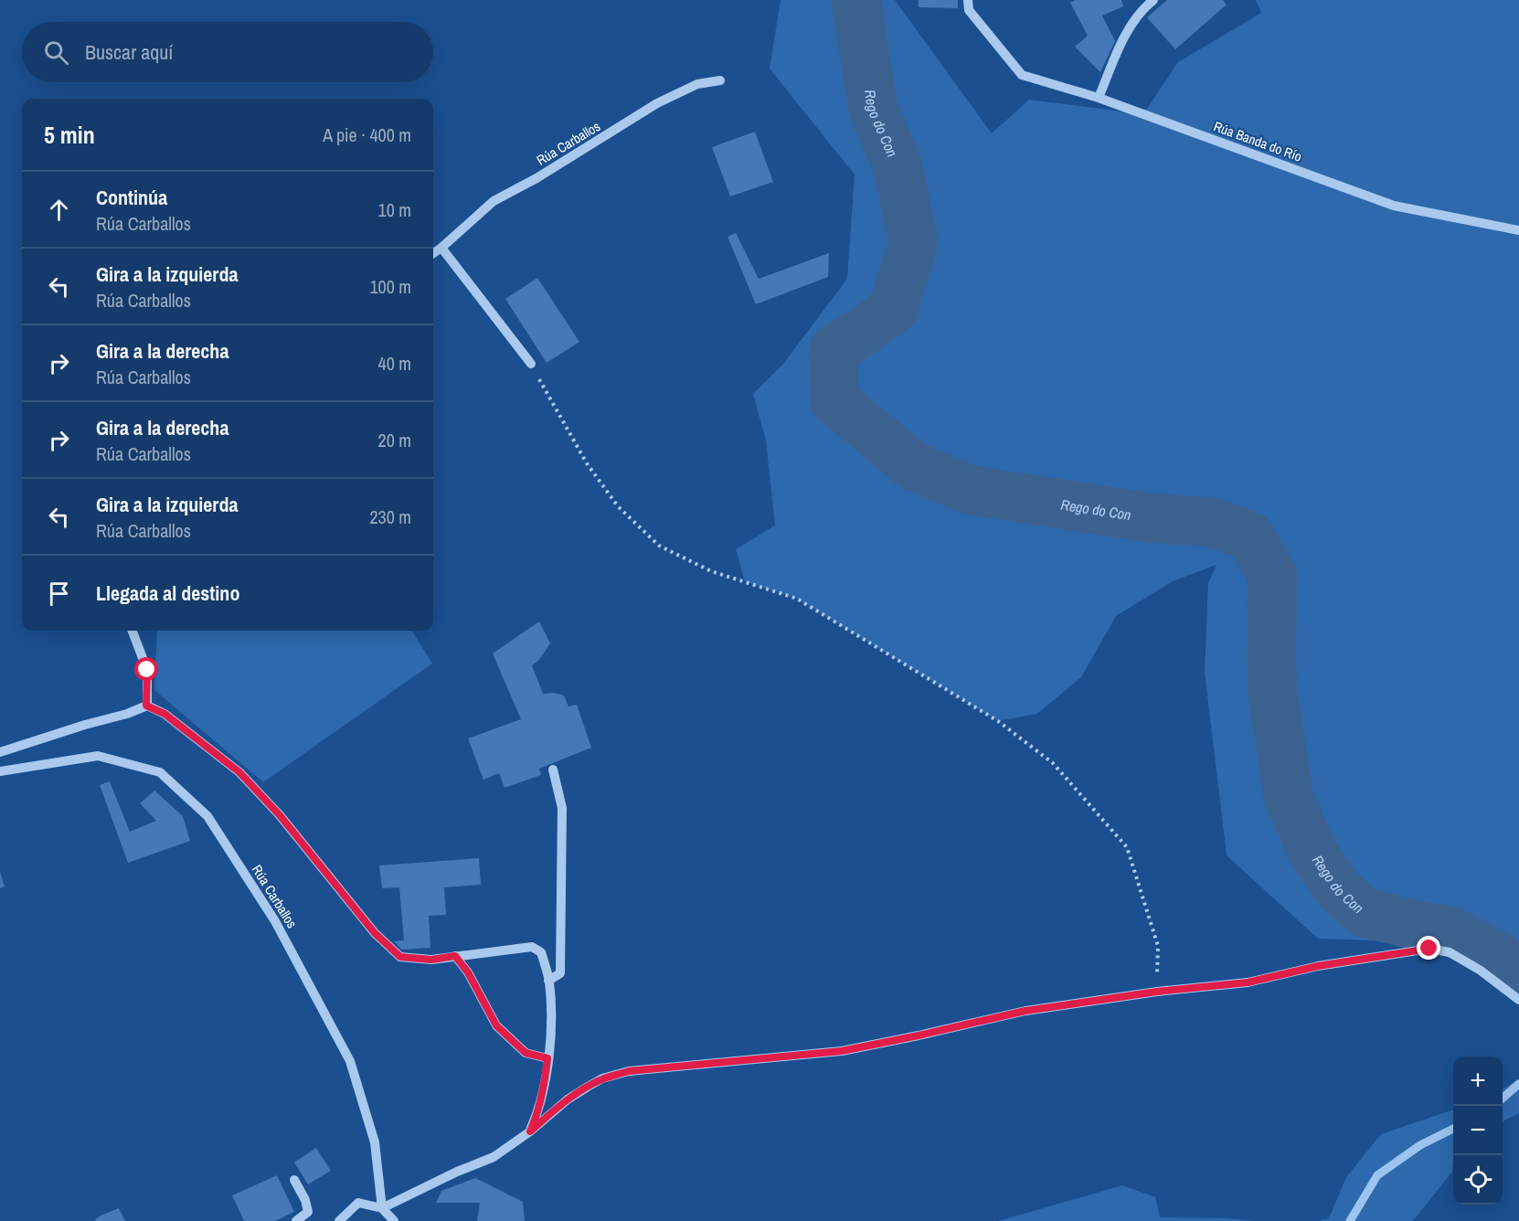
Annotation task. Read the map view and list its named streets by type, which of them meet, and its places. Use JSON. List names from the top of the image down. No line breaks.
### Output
{"streets":{"street":["Rúa Banda do Río","Rúa Carballos"]},"water":["Rego do Con"],"page":{"search":"Buscar aquí","heading":["5 min","A pie · 400 m"],"list":[["Continúa","Rúa Carballos","10 m"],["Gira a la izquierda","Rúa Carballos","100 m"],["Gira a la derecha","Rúa Carballos","40 m"],["Gira a la derecha","Rúa Carballos","20 m"],["Gira a la izquierda","Rúa Carballos","230 m"],"Llegada al destino"],"map_buttons":["+","−"]}}
